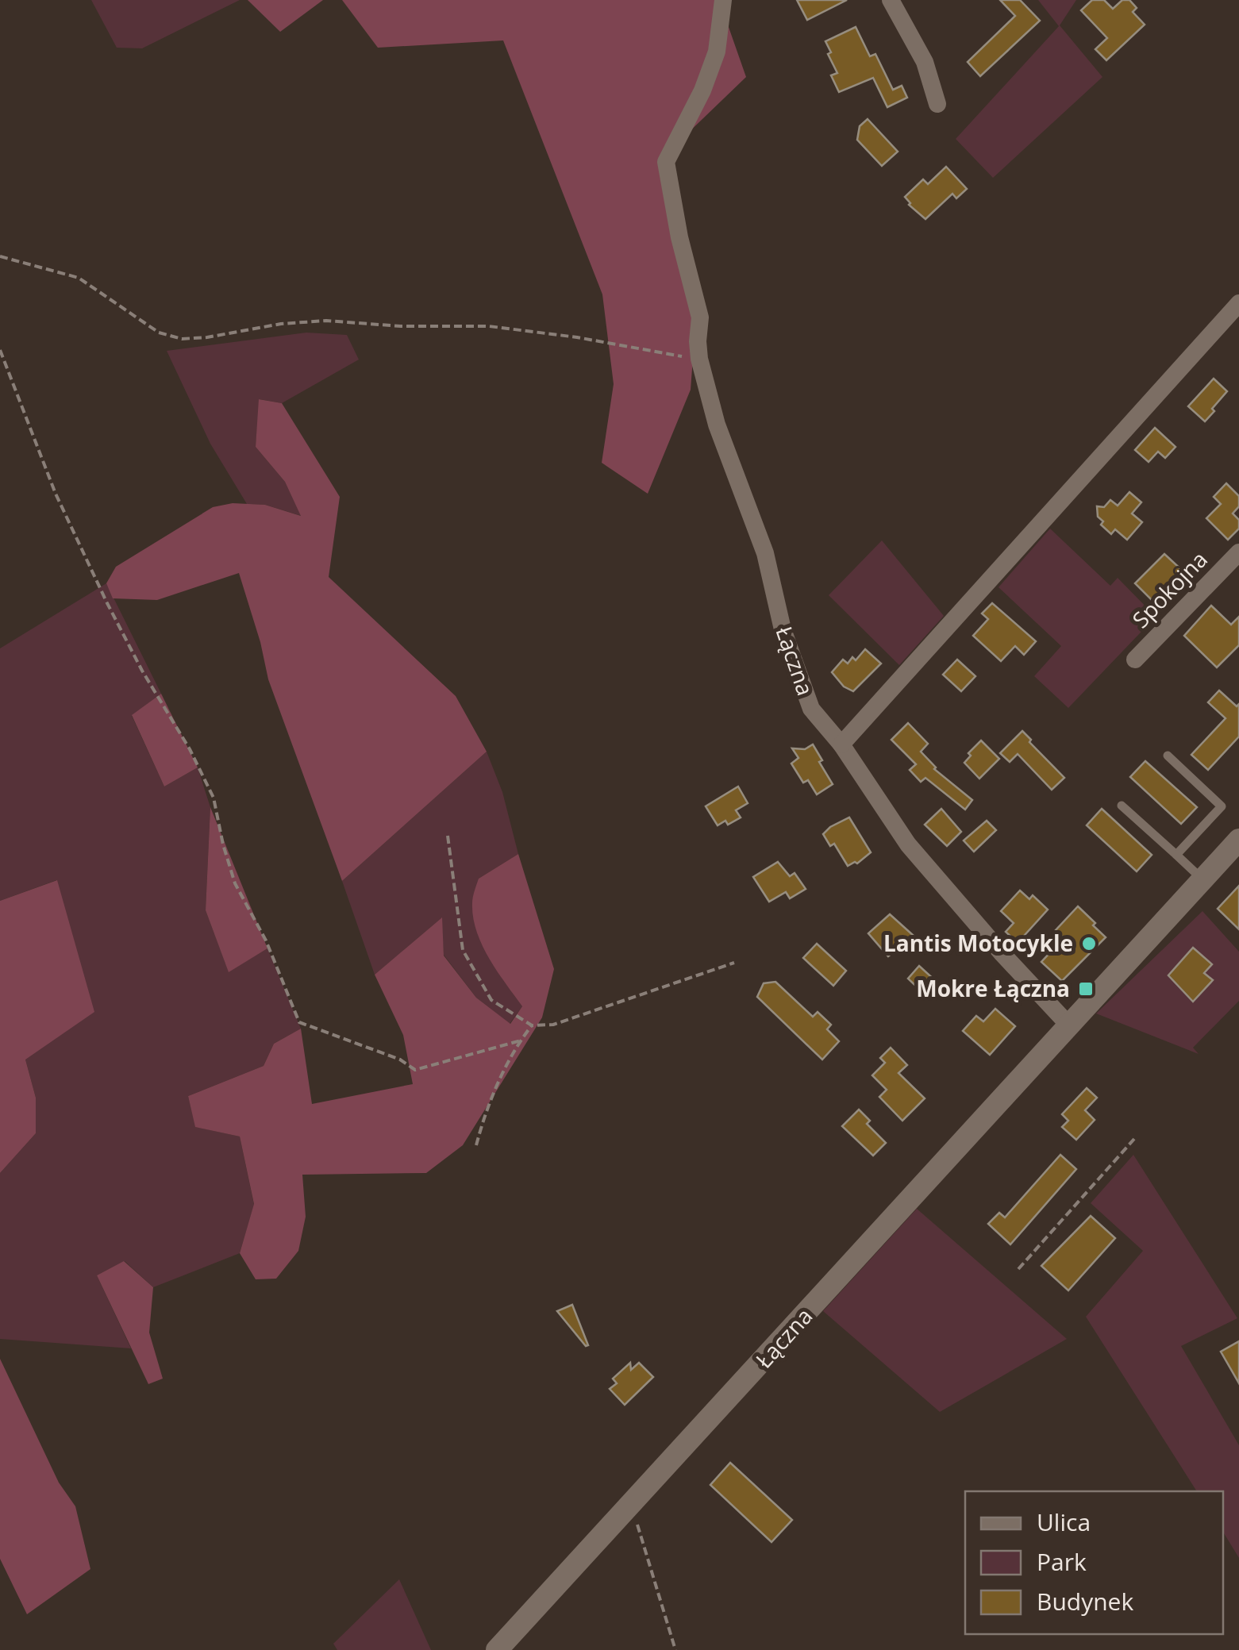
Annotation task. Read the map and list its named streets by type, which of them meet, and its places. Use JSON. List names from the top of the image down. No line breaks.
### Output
{"streets":{"street":["Spokojna","Łączna"]},"places":{"other":["Lantis Motocykle"],"transit":["Mokre Łączna"]},"legend":["Ulica","Park","Budynek"]}
